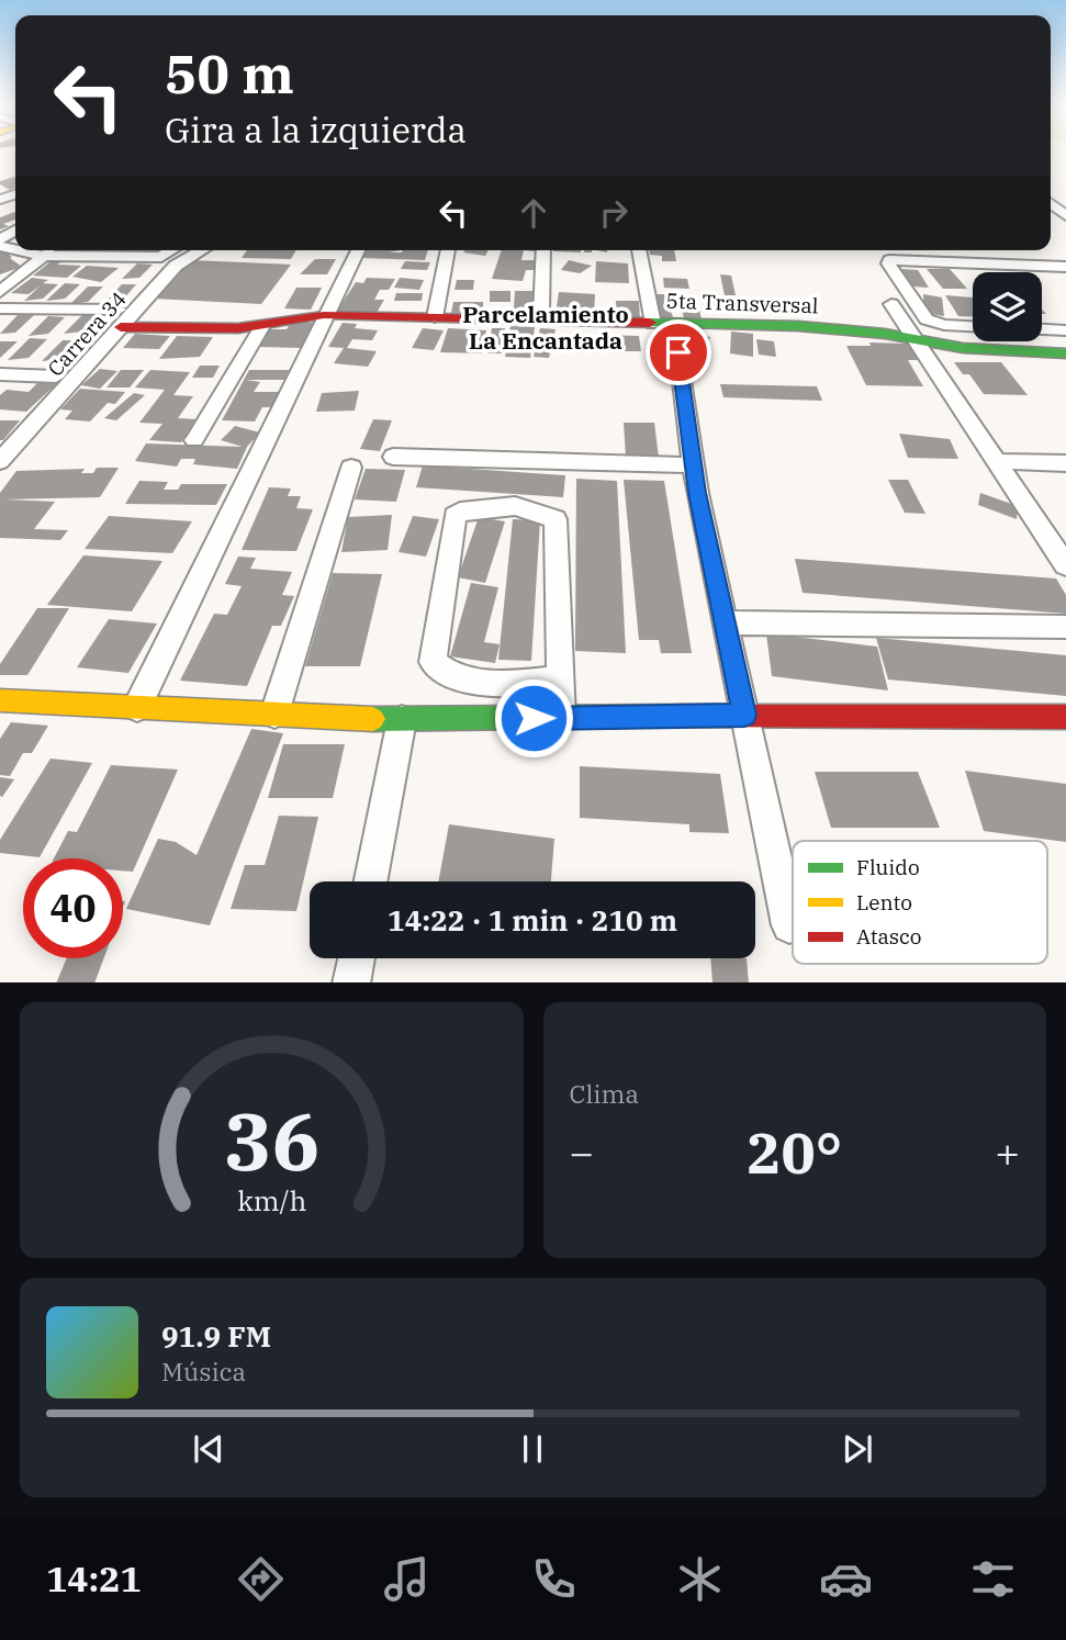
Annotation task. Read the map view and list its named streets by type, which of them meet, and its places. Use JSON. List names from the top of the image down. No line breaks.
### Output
{"streets":{"street":["5ta Transversal","Carrera 34"]},"crossings":[["5ta Transversal","Carrera 34"]],"districts":["Parcelamiento La Encantada"],"legend":["Fluido","Lento","Atasco"],"page":{"turn":["50 m","Gira a la izquierda"],"limit":"40","trip":"14:22 · 1 min · 210 m","tile":"Clima","heat":["−","20°","+"],"song":["91.9 FM","Música"],"tabs":"14:21","gauge":["36","km/h"]}}
